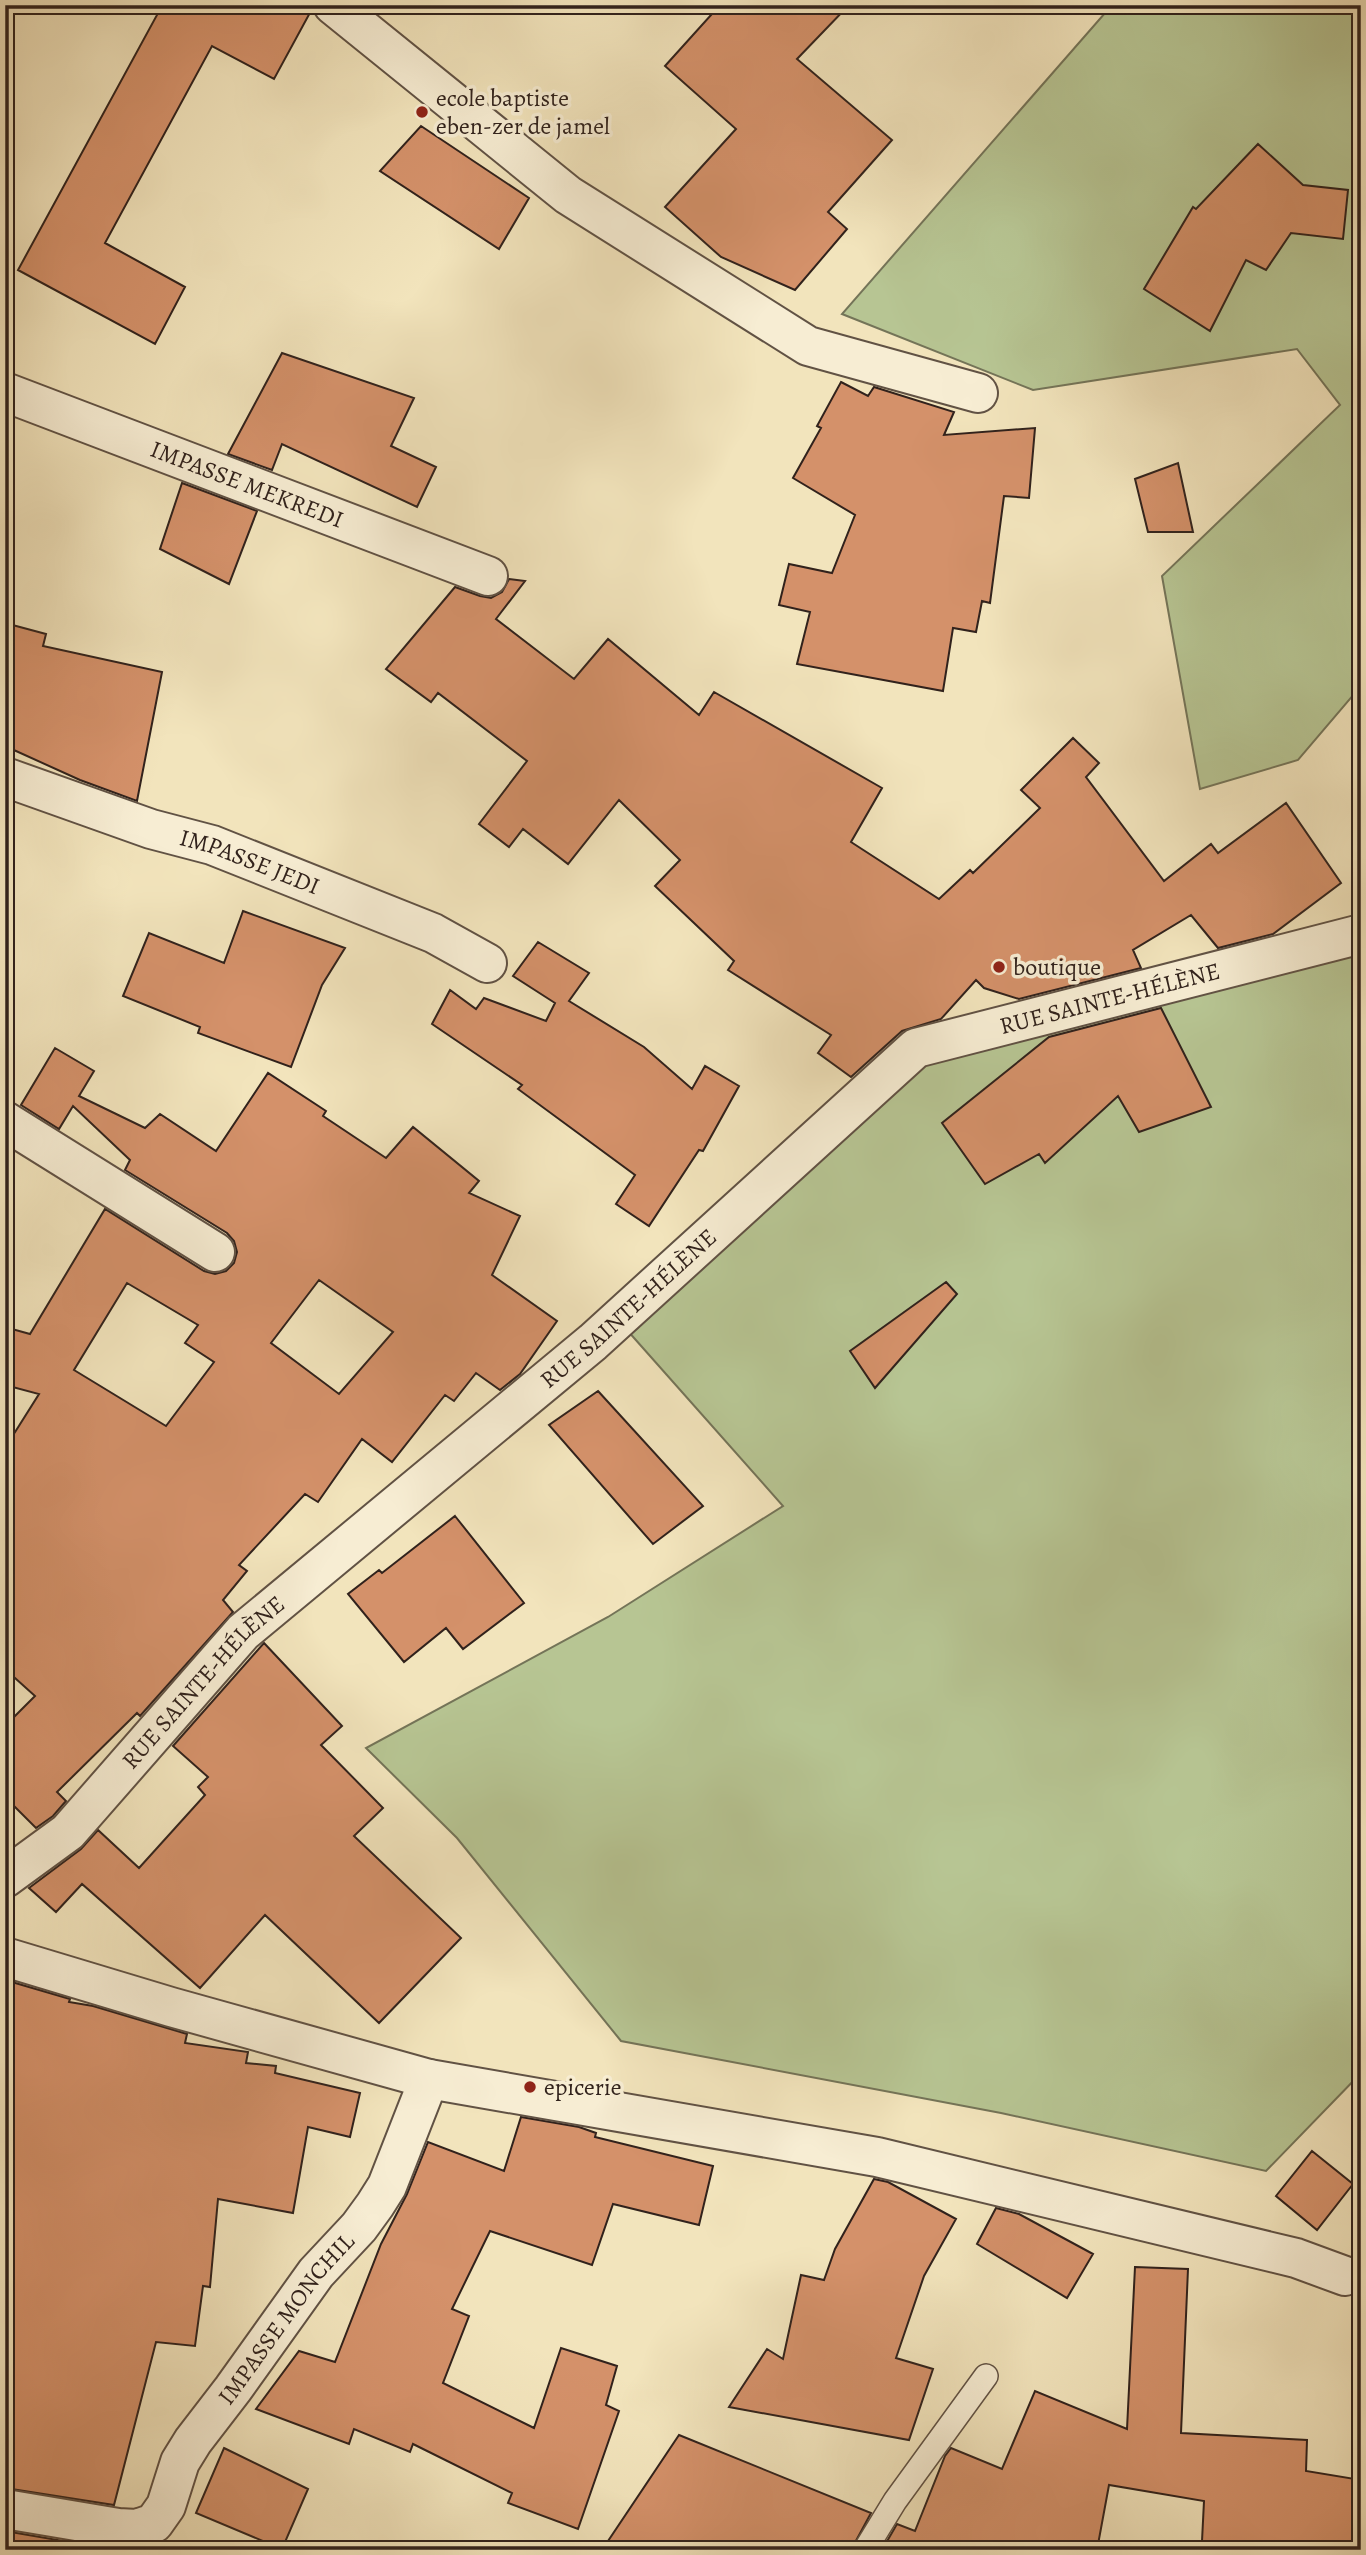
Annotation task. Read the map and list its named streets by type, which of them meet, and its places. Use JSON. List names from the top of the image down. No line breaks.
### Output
{"streets":{"street":["IMPASSE MEKREDI","IMPASSE JEDI","RUE SAINTE-HÉLÈNE","IMPASSE MONCHIL"]},"places":["ecole baptiste eben-zer de jamel","boutique","epicerie"]}
